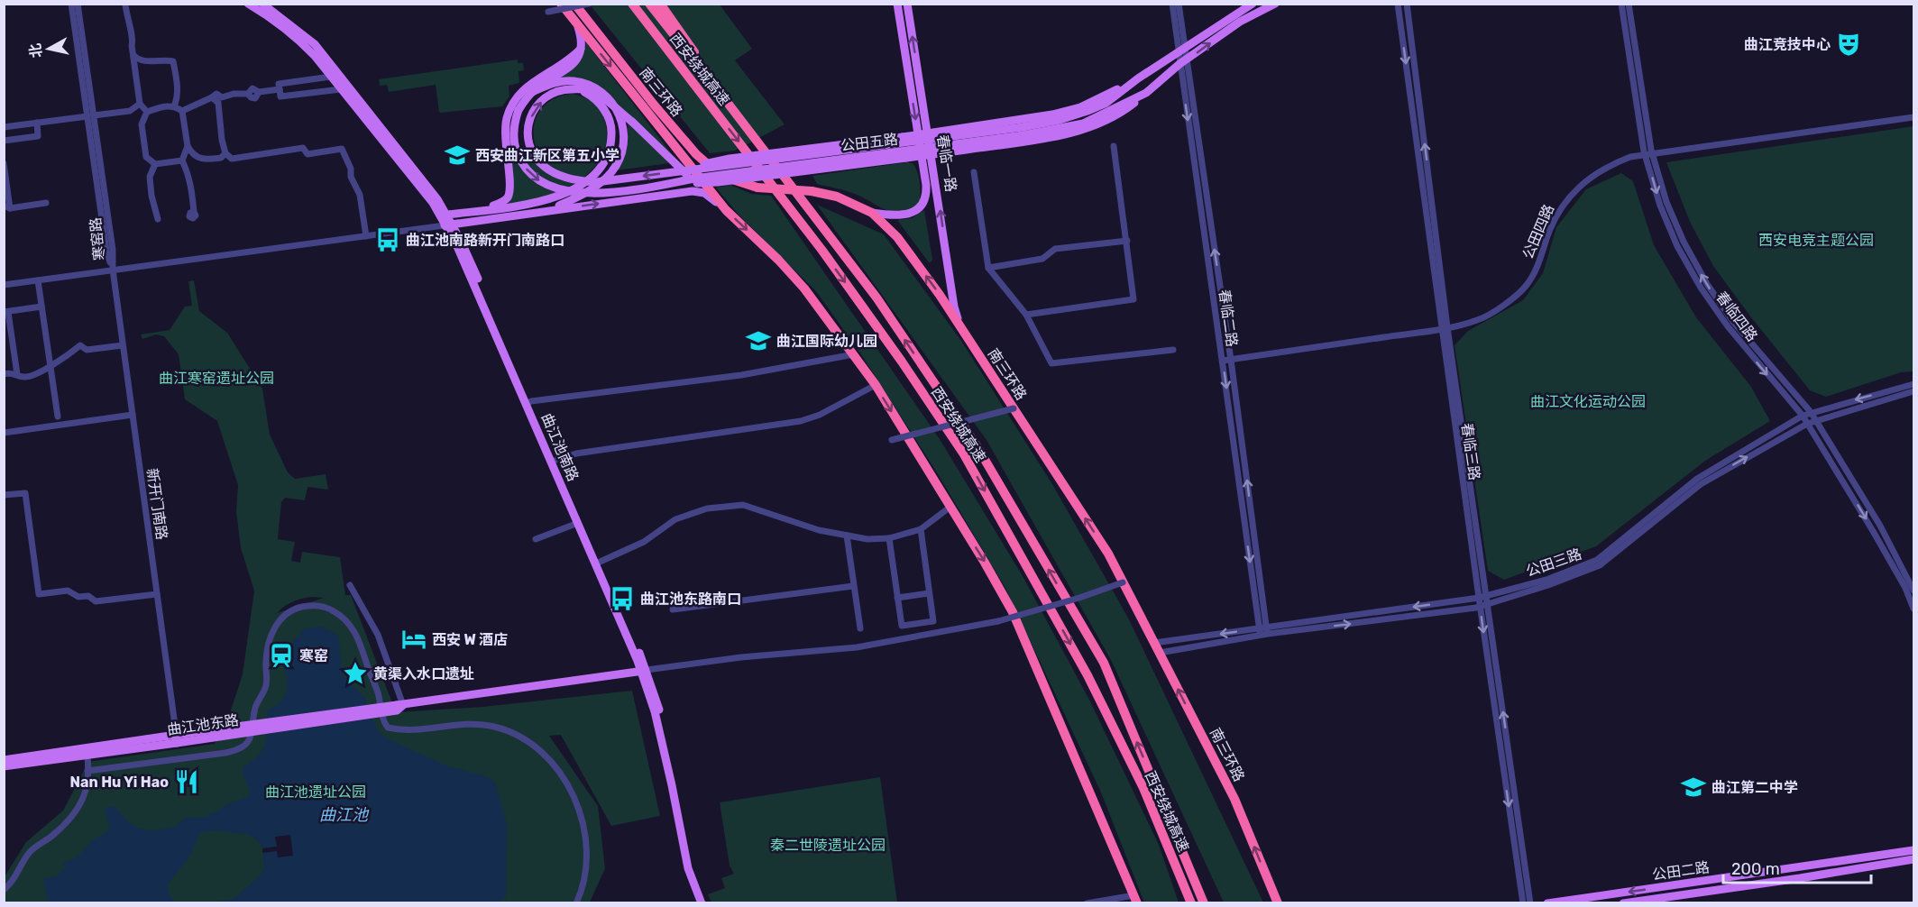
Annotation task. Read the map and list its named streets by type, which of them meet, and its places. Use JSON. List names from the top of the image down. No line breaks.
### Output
{"streets":{"highway":["西安绕城高速","南三环路"],"main road":["公田五路","春临一路","曲江池南路","曲江池东路","公田二路"],"street":["公田四路","寒窑路","春临四路","春临二路","春临三路","新开门南路","公田三路"]},"crossings":[["南三环路","春临一路"],["南三环路","公田三路"],["公田五路","春临二路"],["公田四路","春临四路"],["公田四路","春临二路"],["公田四路","春临三路"],["寒窑路","新开门南路"],["春临四路","公田三路"],["春临二路","公田三路"],["曲江池南路","曲江池东路"],["春临三路","公田三路"],["新开门南路","曲江池东路"]],"water":["曲江池"],"parks":["西安电竞主题公园","曲江寒窑遗址公园","曲江文化运动公园","曲江池遗址公园","秦二世陵遗址公园"],"places":{"theatre":["曲江竞技中心"],"school or university":["西安曲江新区第五小学","曲江国际幼儿园","曲江第二中学"],"bus stop":["曲江池南路新开门南路口","曲江池东路南口"],"hotel":["西安 W 酒店"],"station":["寒窑"],"place":["黄渠入水口遗址"],"restaurant":["Nan Hu Yi Hao"]},"scale_bar":"200 m","north":"left"}
